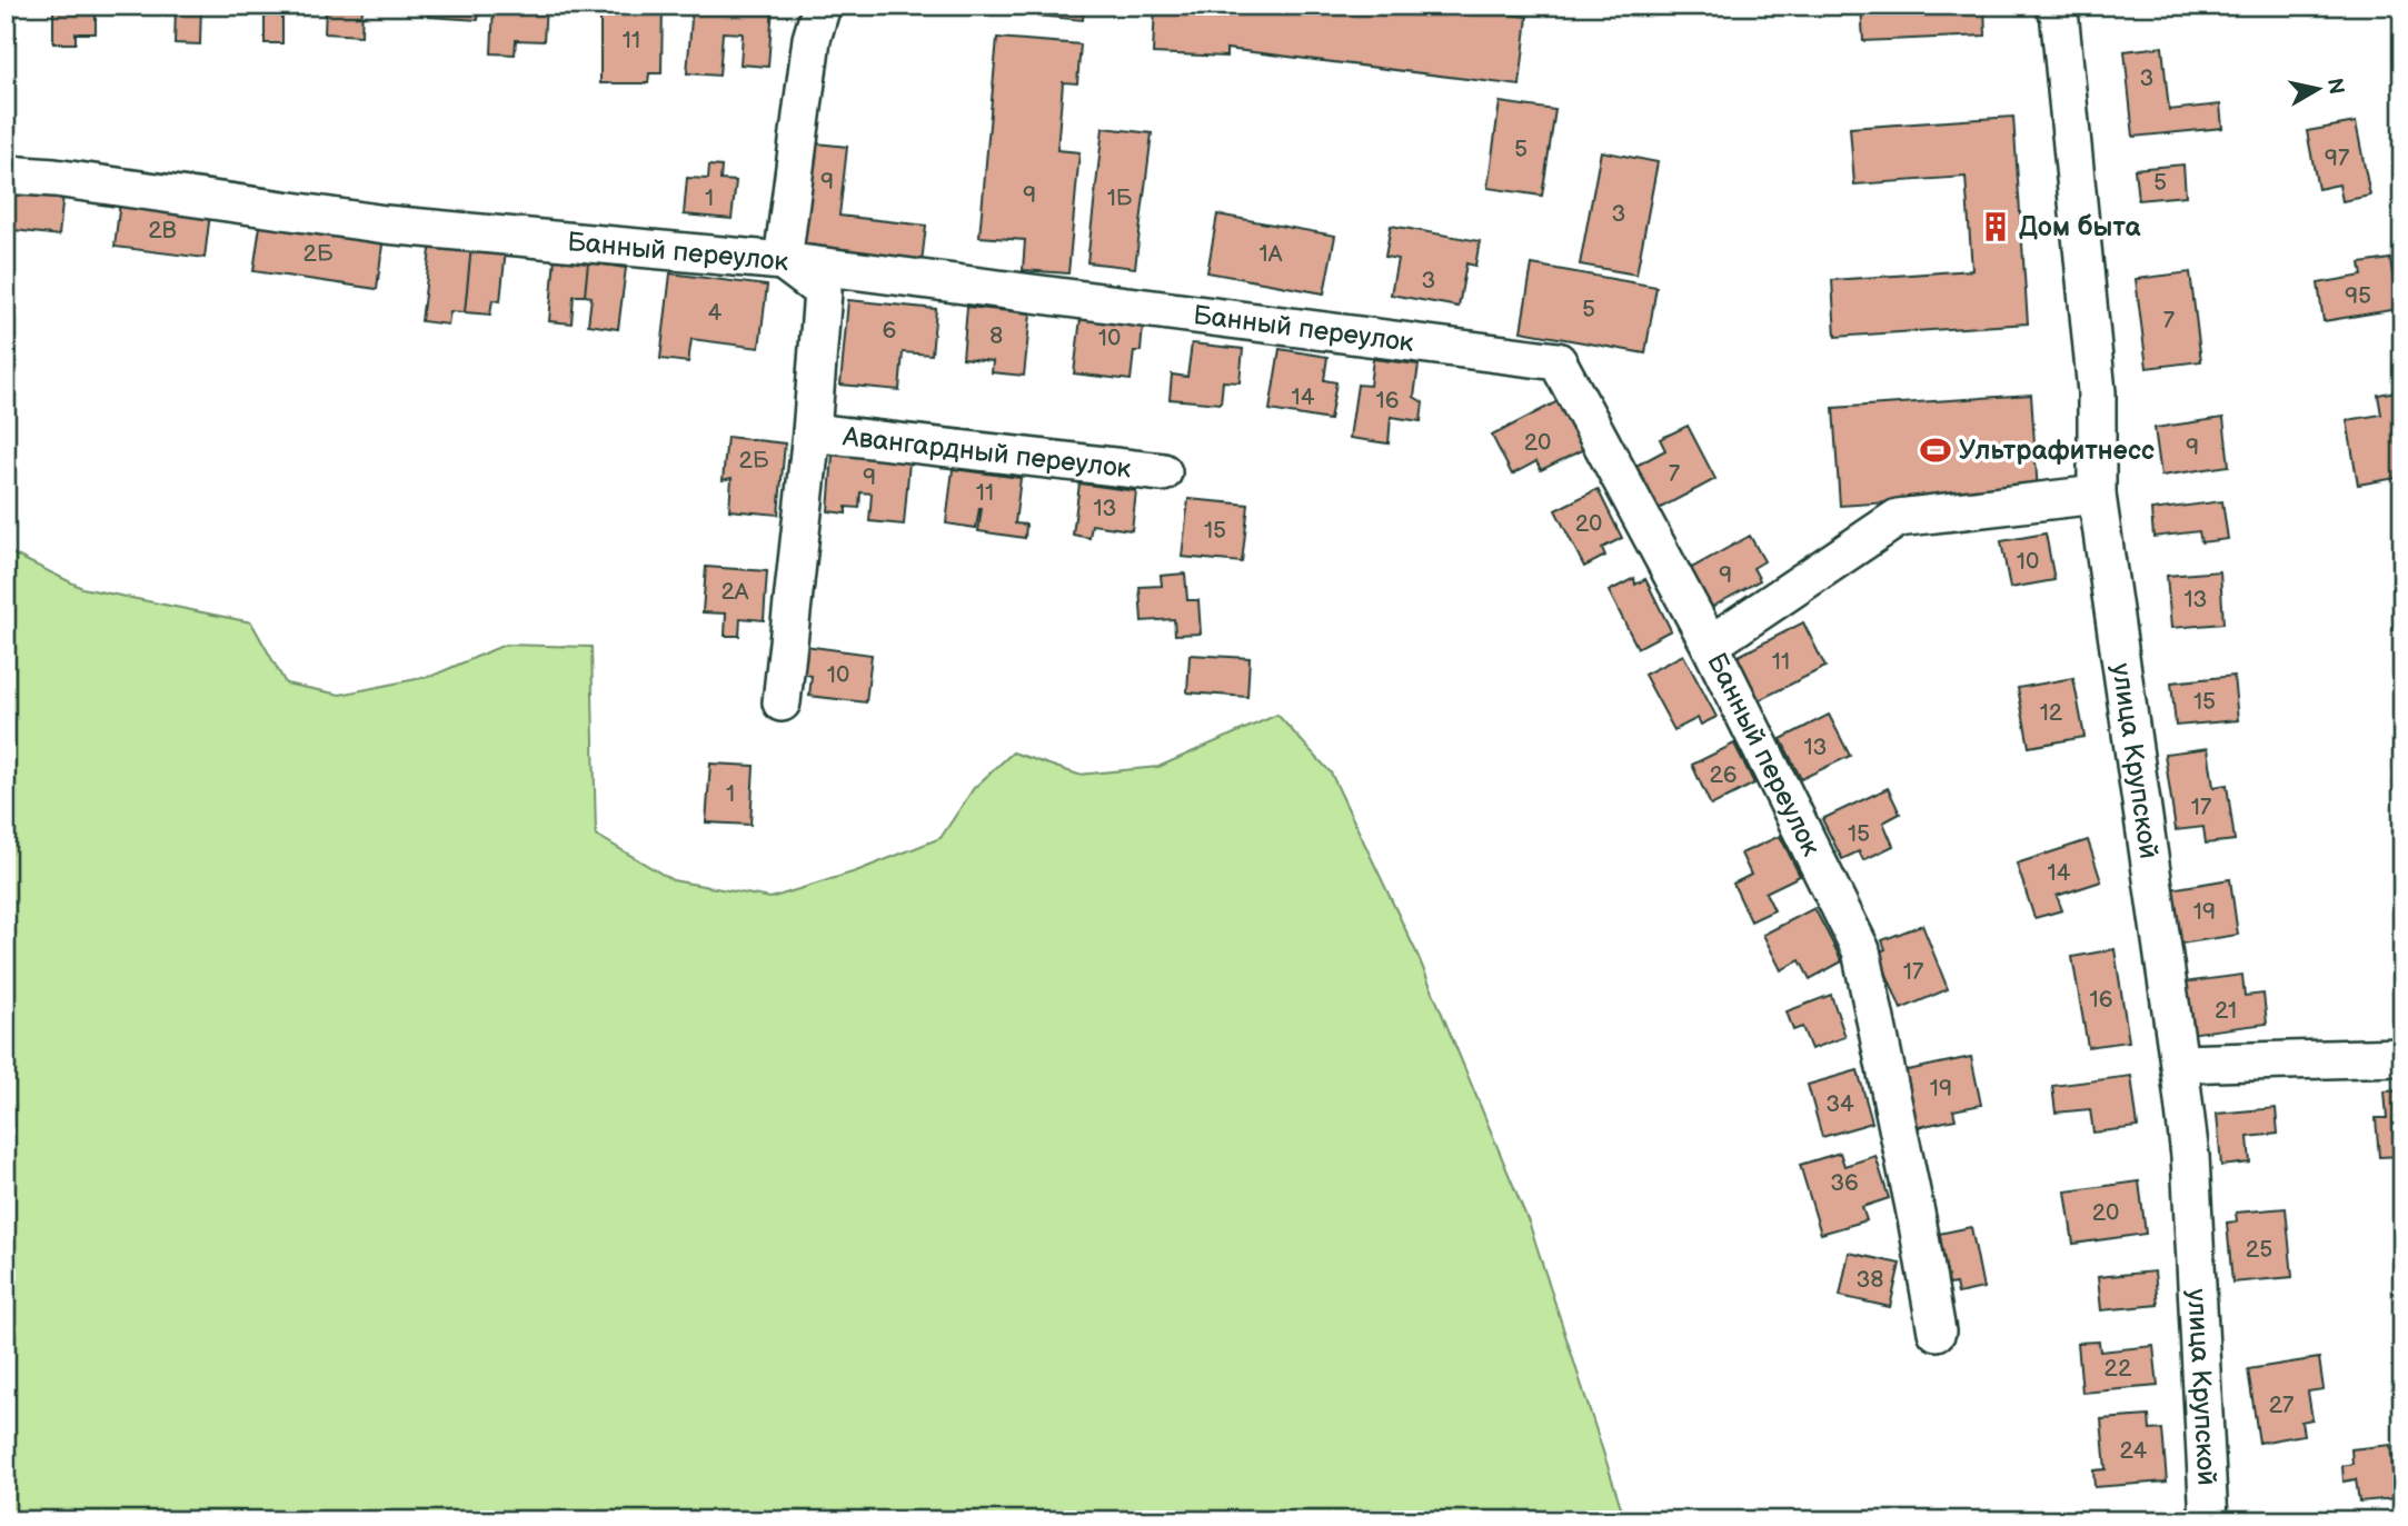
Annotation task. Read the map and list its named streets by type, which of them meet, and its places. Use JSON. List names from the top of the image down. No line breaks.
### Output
{"streets":{"street":["Банный переулок","Авангардный переулок","улица Крупской"]},"places":{"building":["Дом быта"],"sports":["Ультрафитнесс"]},"house_numbers":["11","3","5","97","9","5","9","1","1Б","3","2В","2Б","1А","3","95","5","4","7","6","8","10","14","16","20","9","2Б","7","9","11","13","20","15","10","9","2А","13","11","10","15","12","13","26","1","17","15","14","19","17","16","21","19","34","36","20","25","38","22","27","24"],"north":"right"}
